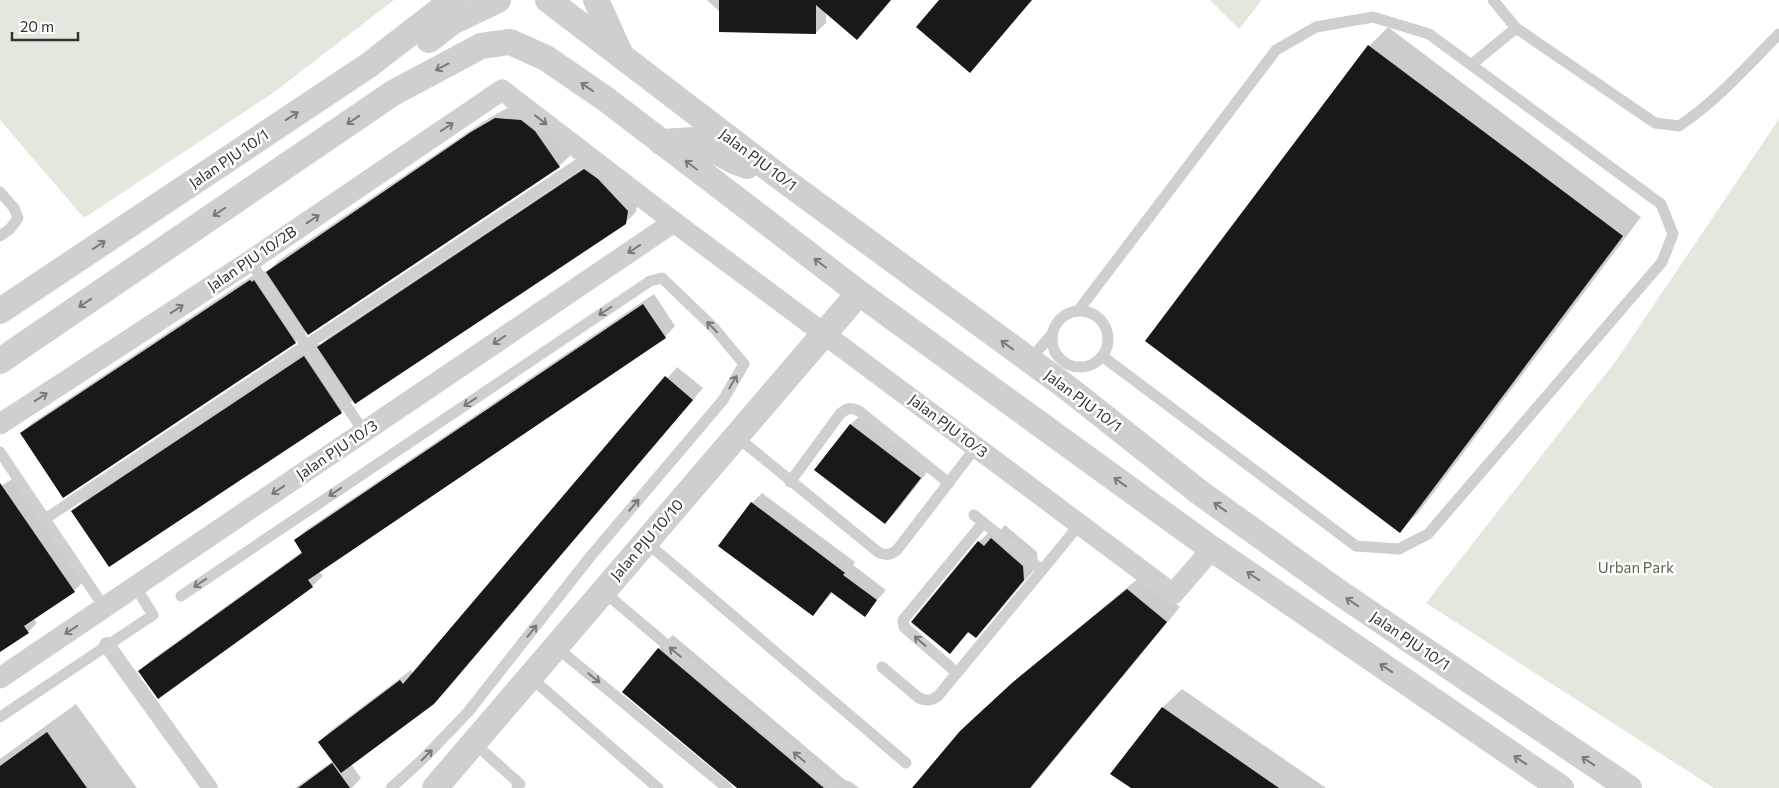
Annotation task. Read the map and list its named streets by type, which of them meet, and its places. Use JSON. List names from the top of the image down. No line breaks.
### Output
{"streets":{"street":["Jalan PJU 10/1","Jalan PJU 10/2B","Jalan PJU 10/3","Jalan PJU 10/10"]},"crossings":[["Jalan PJU 10/2B","Jalan PJU 10/3"],["Jalan PJU 10/3","Jalan PJU 10/10"]],"one_way":["Jalan PJU 10/2B","Jalan PJU 10/3"],"parks":["Urban Park"],"scale_bar":"20 m"}
